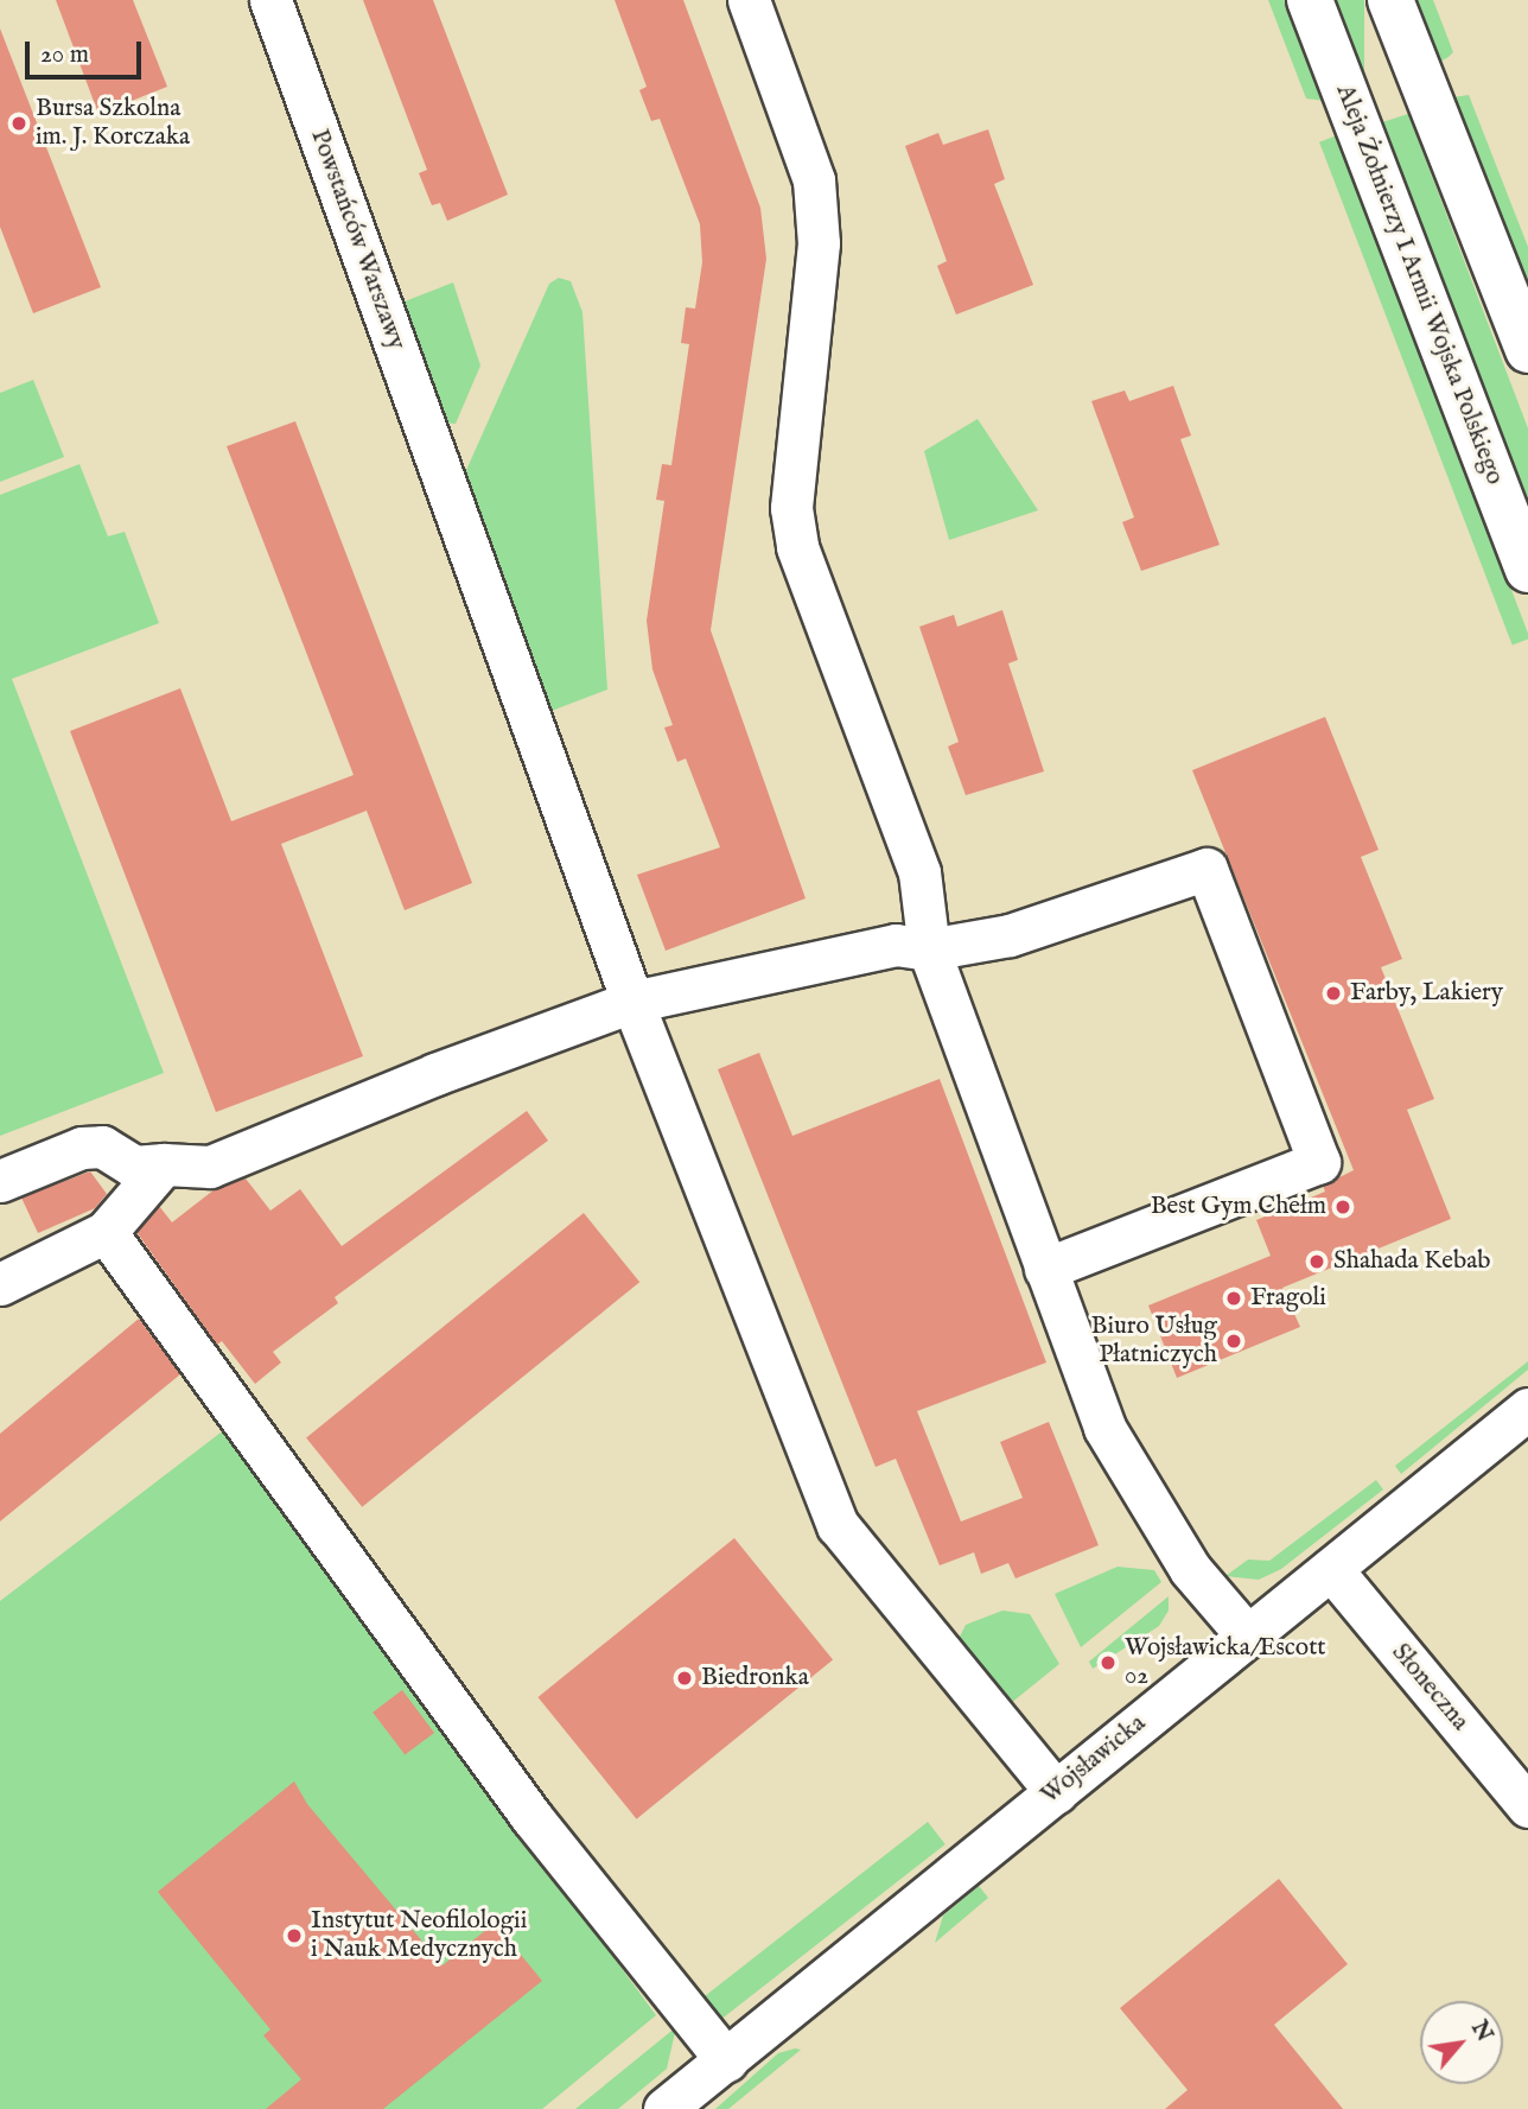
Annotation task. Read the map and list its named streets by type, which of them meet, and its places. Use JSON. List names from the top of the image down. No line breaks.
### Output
{"streets":{"main road":["Aleja Żołnierzy I Armii Wojska Polskiego"],"street":["Powstańców Warszawy","Słoneczna","Wojsławicka"]},"crossings":[["Powstańców Warszawy","Wojsławicka"],["Słoneczna","Wojsławicka"]],"places":["Bursa Szkolna im. J. Korczaka","Farby, Lakiery","Best Gym Chełm","Shahada Kebab","Fragoli","Biuro Usług Płatniczych","Wojsławicka/Escott 02","Biedronka","Instytut Neofilologii i Nauk Medycznych"],"scale_bar":"20 m","north":"top right"}
